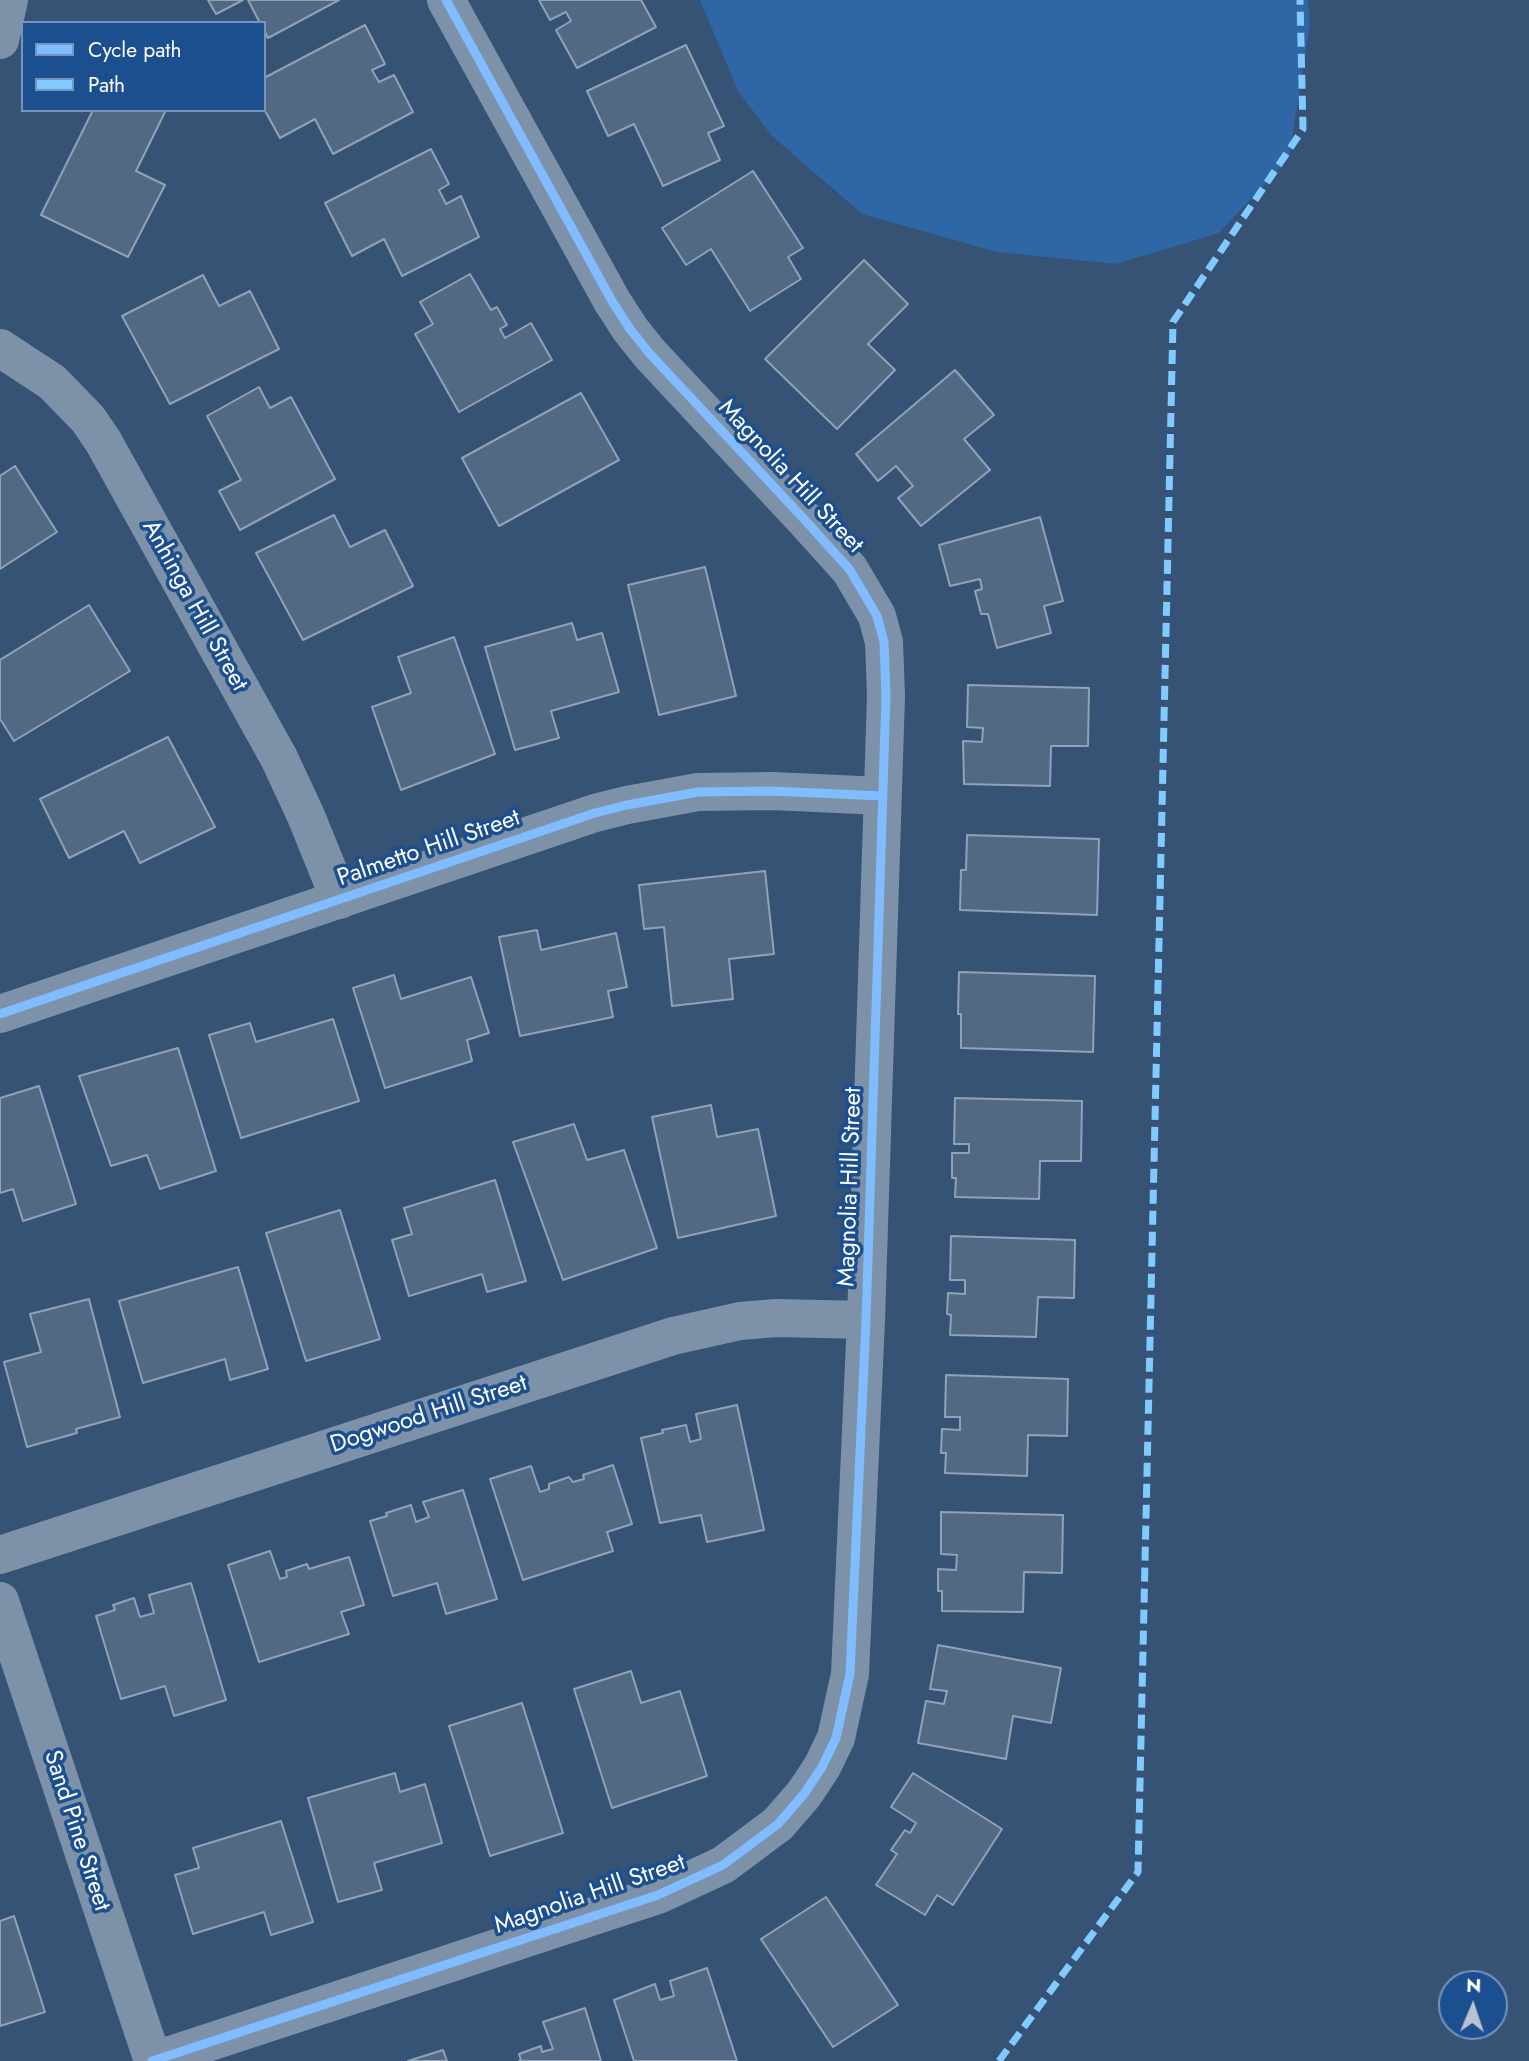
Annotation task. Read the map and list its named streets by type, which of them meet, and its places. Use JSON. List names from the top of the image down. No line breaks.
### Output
{"streets":{"street":["Magnolia Hill Street","Anhinga Hill Street","Palmetto Hill Street","Dogwood Hill Street","Sand Pine Street"]},"crossings":[["Magnolia Hill Street","Palmetto Hill Street"],["Magnolia Hill Street","Dogwood Hill Street"],["Magnolia Hill Street","Sand Pine Street"],["Anhinga Hill Street","Palmetto Hill Street"]],"legend":["Cycle path","Path"],"north":"top"}
